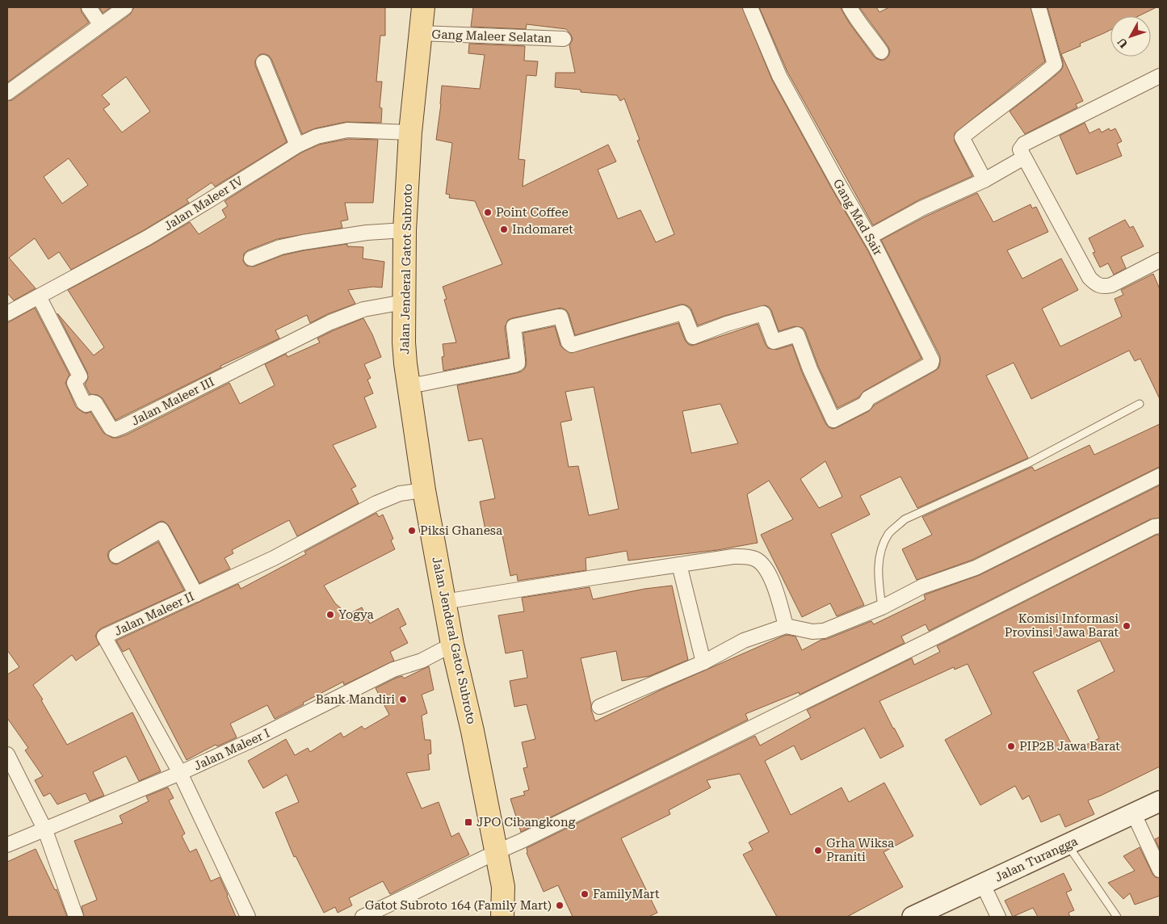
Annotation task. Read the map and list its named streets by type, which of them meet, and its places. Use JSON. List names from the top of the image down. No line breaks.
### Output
{"streets":{"main road":["Jalan Jenderal Gatot Subroto","Jalan Turangga"],"street":["Gang Maleer Selatan","Jalan Maleer IV","Gang Mad Sair","Jalan Maleer III","Jalan Maleer II","Jalan Maleer I"]},"crossings":[["Gang Maleer Selatan","Jalan Jenderal Gatot Subroto"],["Jalan Maleer IV","Jalan Jenderal Gatot Subroto"],["Jalan Maleer IV","Jalan Maleer III"],["Gang Mad Sair","Jalan Jenderal Gatot Subroto"],["Jalan Jenderal Gatot Subroto","Jalan Maleer III"],["Jalan Jenderal Gatot Subroto","Jalan Maleer II"],["Jalan Jenderal Gatot Subroto","Jalan Maleer I"],["Jalan Maleer II","Jalan Maleer I"]],"places":{"other":["Point Coffee","Indomaret","Piksi Ghanesa","Yogya","Komisi Informasi Provinsi Jawa Barat","Bank Mandiri","PIP2B Jawa Barat","Grha Wiksa Praniti","FamilyMart","Gatot Subroto 164 (Family Mart)"],"transit":["JPO Cibangkong"]},"north":"bottom left"}
